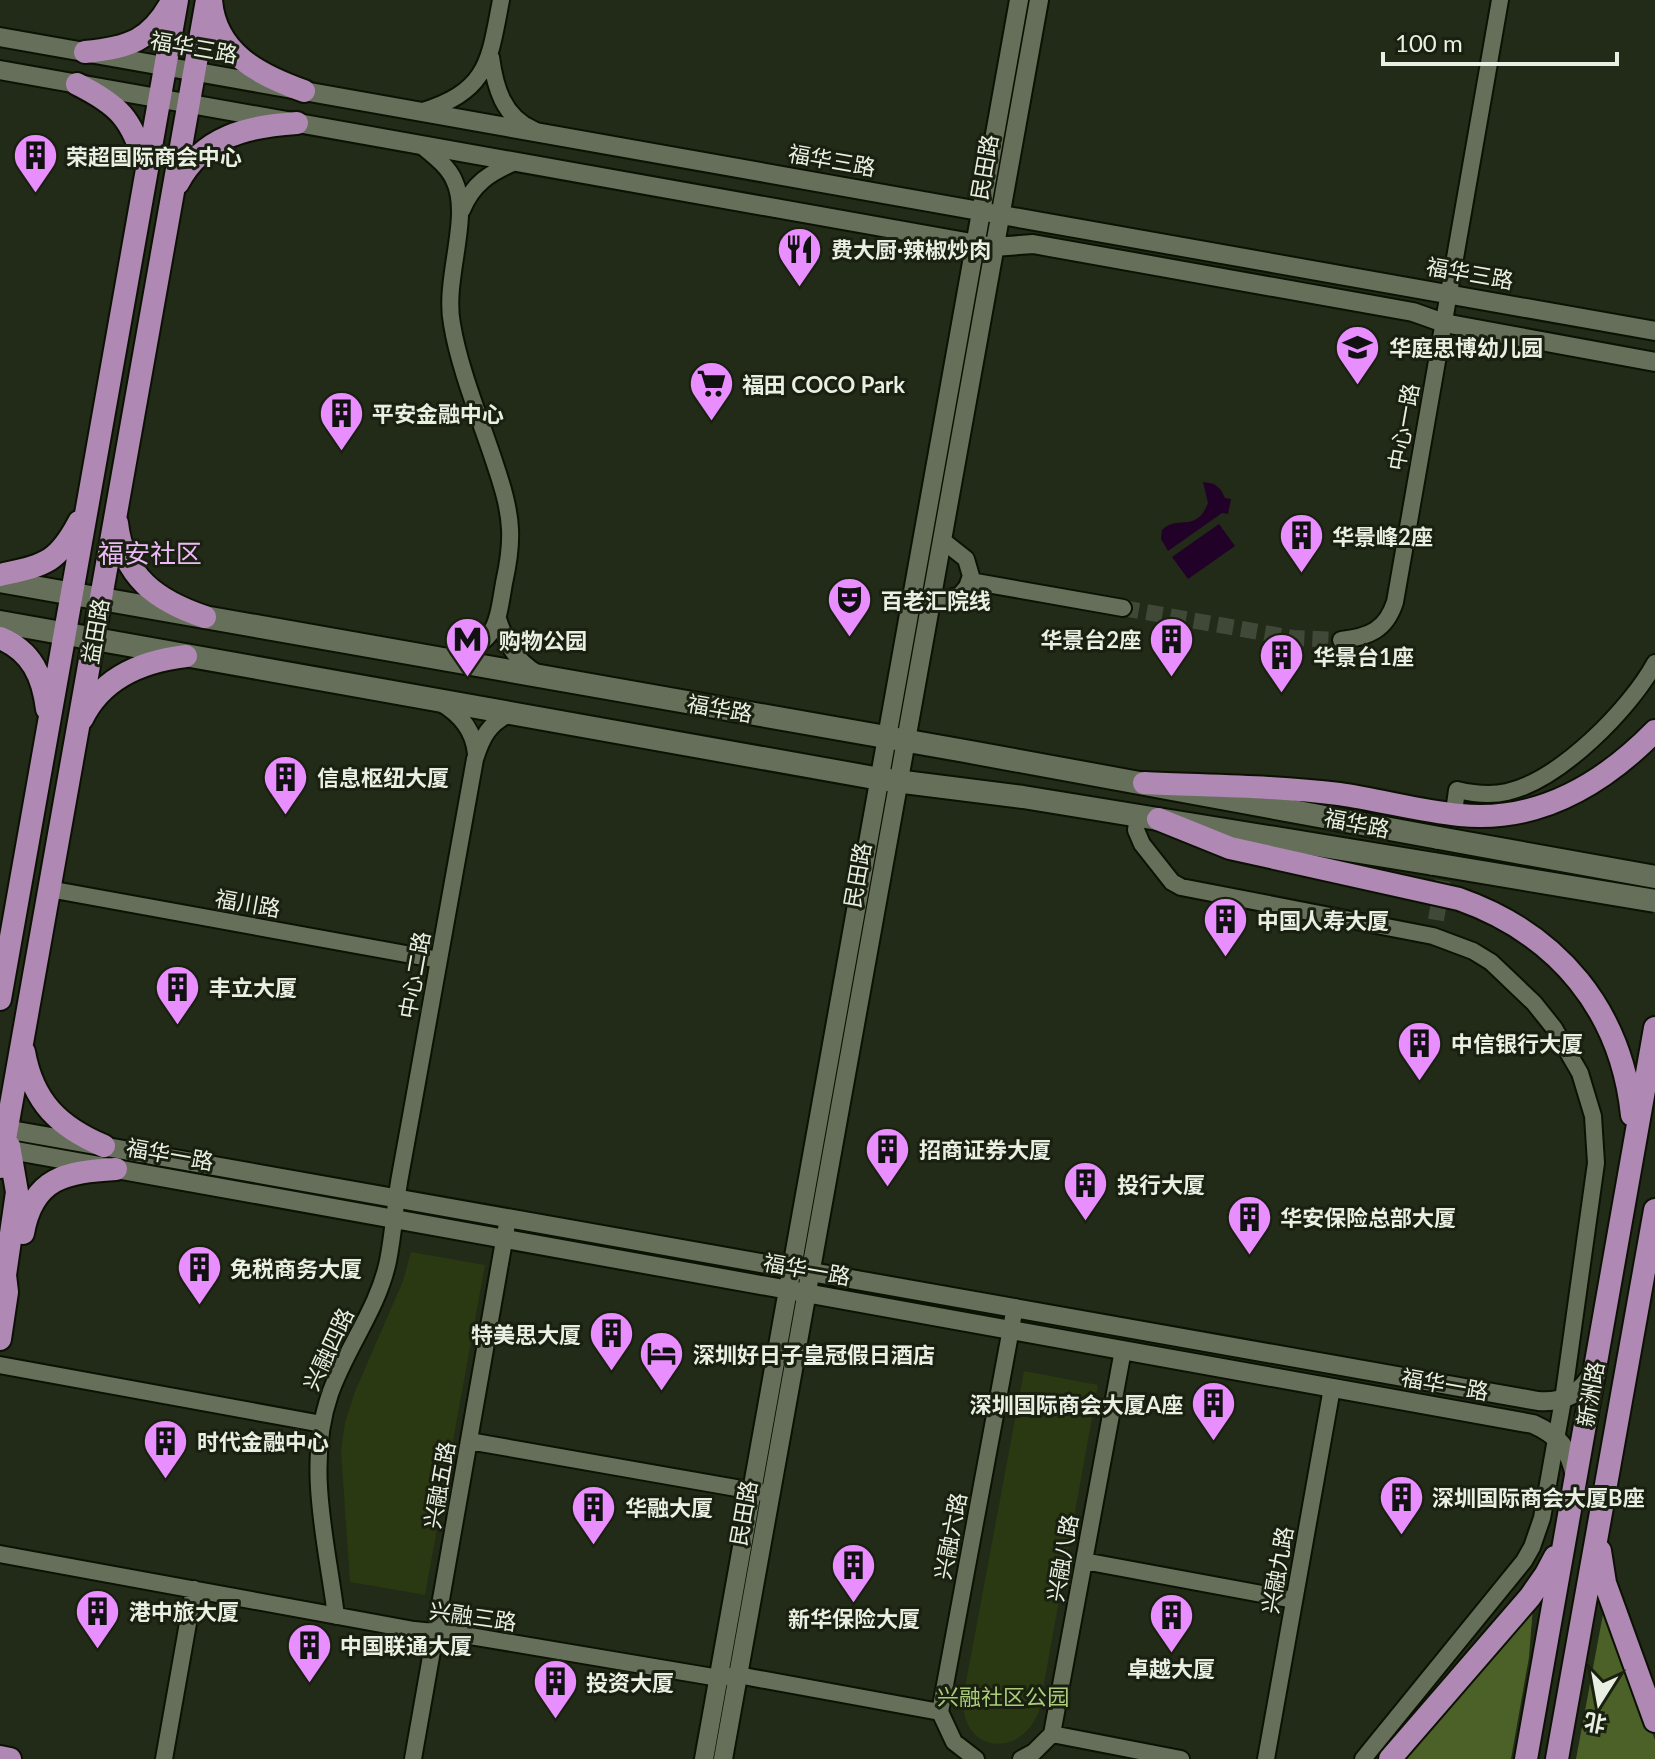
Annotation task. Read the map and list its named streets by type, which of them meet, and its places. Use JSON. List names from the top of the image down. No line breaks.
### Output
{"streets":{"main road":["益田路","福华路","新洲路"],"street":["福华三路","民田路","中心一路","福川路","中心二路","福华一路","兴融四路","兴融五路","兴融六路","兴融八路","兴融九路","兴融三路"]},"crossings":[["福华三路","民田路"],["福华三路","中心一路"],["福华三路","益田路"],["民田路","福华路"],["民田路","福华一路"],["民田路","兴融三路"],["益田路","福华路"],["益田路","福川路"],["益田路","福华一路"],["福华路","中心二路"],["福川路","中心二路"],["中心二路","福华一路"],["中心二路","兴融四路"],["福华一路","兴融四路"],["福华一路","兴融五路"],["福华一路","兴融六路"],["福华一路","兴融八路"],["福华一路","兴融九路"],["兴融四路","兴融三路"],["兴融五路","兴融三路"],["兴融六路","兴融三路"]],"districts":["福安社区"],"parks":["兴融社区公园"],"places":{"building":["荣超国际商会中心","平安金融中心","华景峰2座","华景台2座","华景台1座","信息枢纽大厦","中国人寿大厦","丰立大厦","中信银行大厦","招商证券大厦","投行大厦","华安保险总部大厦","免税商务大厦","特美思大厦","深圳国际商会大厦A座","时代金融中心","深圳国际商会大厦B座","华融大厦","新华保险大厦","港中旅大厦","卓越大厦","中国联通大厦","投资大厦"],"restaurant":["费大厨·辣椒炒肉"],"school or university":["华庭思博幼儿园"],"supermarket":["福田 COCO Park"],"theatre":["百老汇院线"],"metro station":["购物公园"],"hotel":["深圳好日子皇冠假日酒店"]},"scale_bar":"100 m","north":"bottom"}
